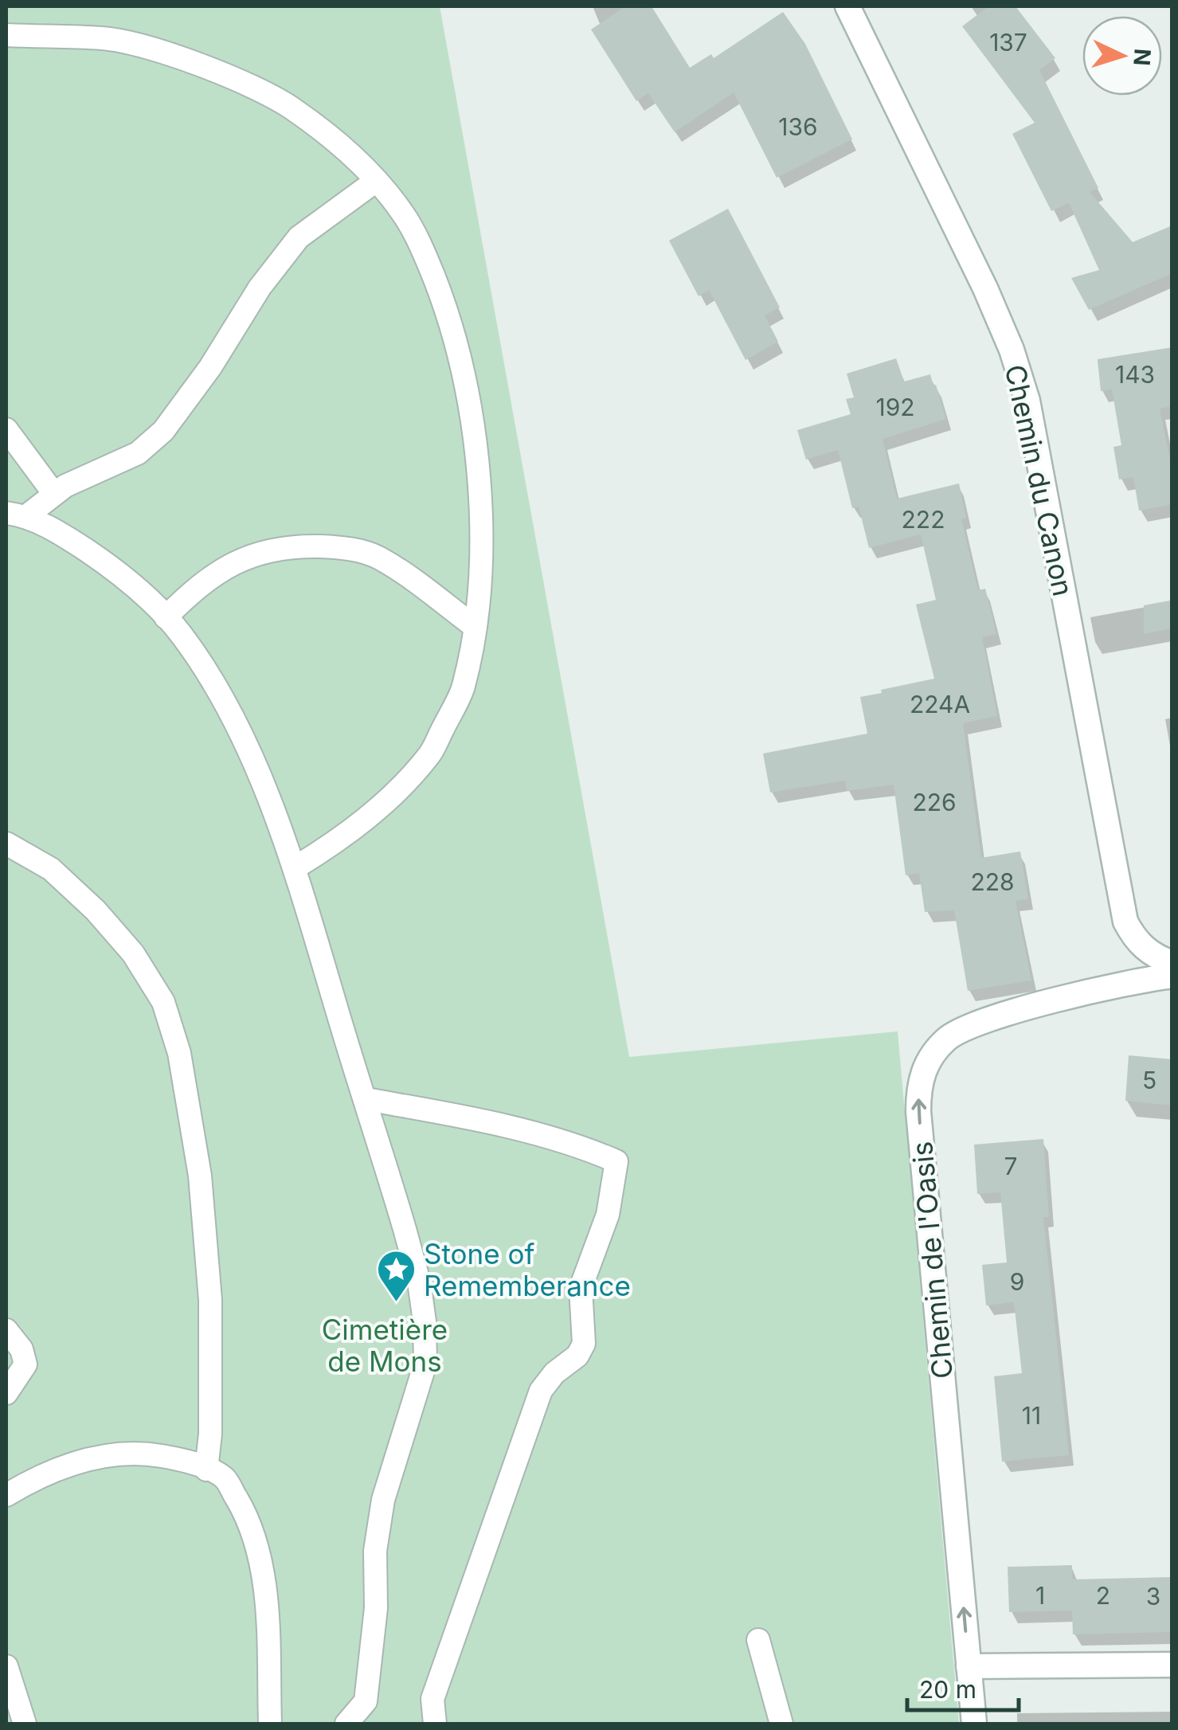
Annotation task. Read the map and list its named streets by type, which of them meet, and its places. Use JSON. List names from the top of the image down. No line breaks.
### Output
{"streets":{"street":["Chemin du Canon","Chemin de l'Oasis"]},"one_way":["Chemin de l'Oasis"],"parks":["Cimetière de Mons"],"places":{"place":["Stone of Rememberance"]},"house_numbers":["137","136","143","192","222","224A","226","228","5","7","9","11","1","2","3"],"scale_bar":"20 m","north":"right"}
